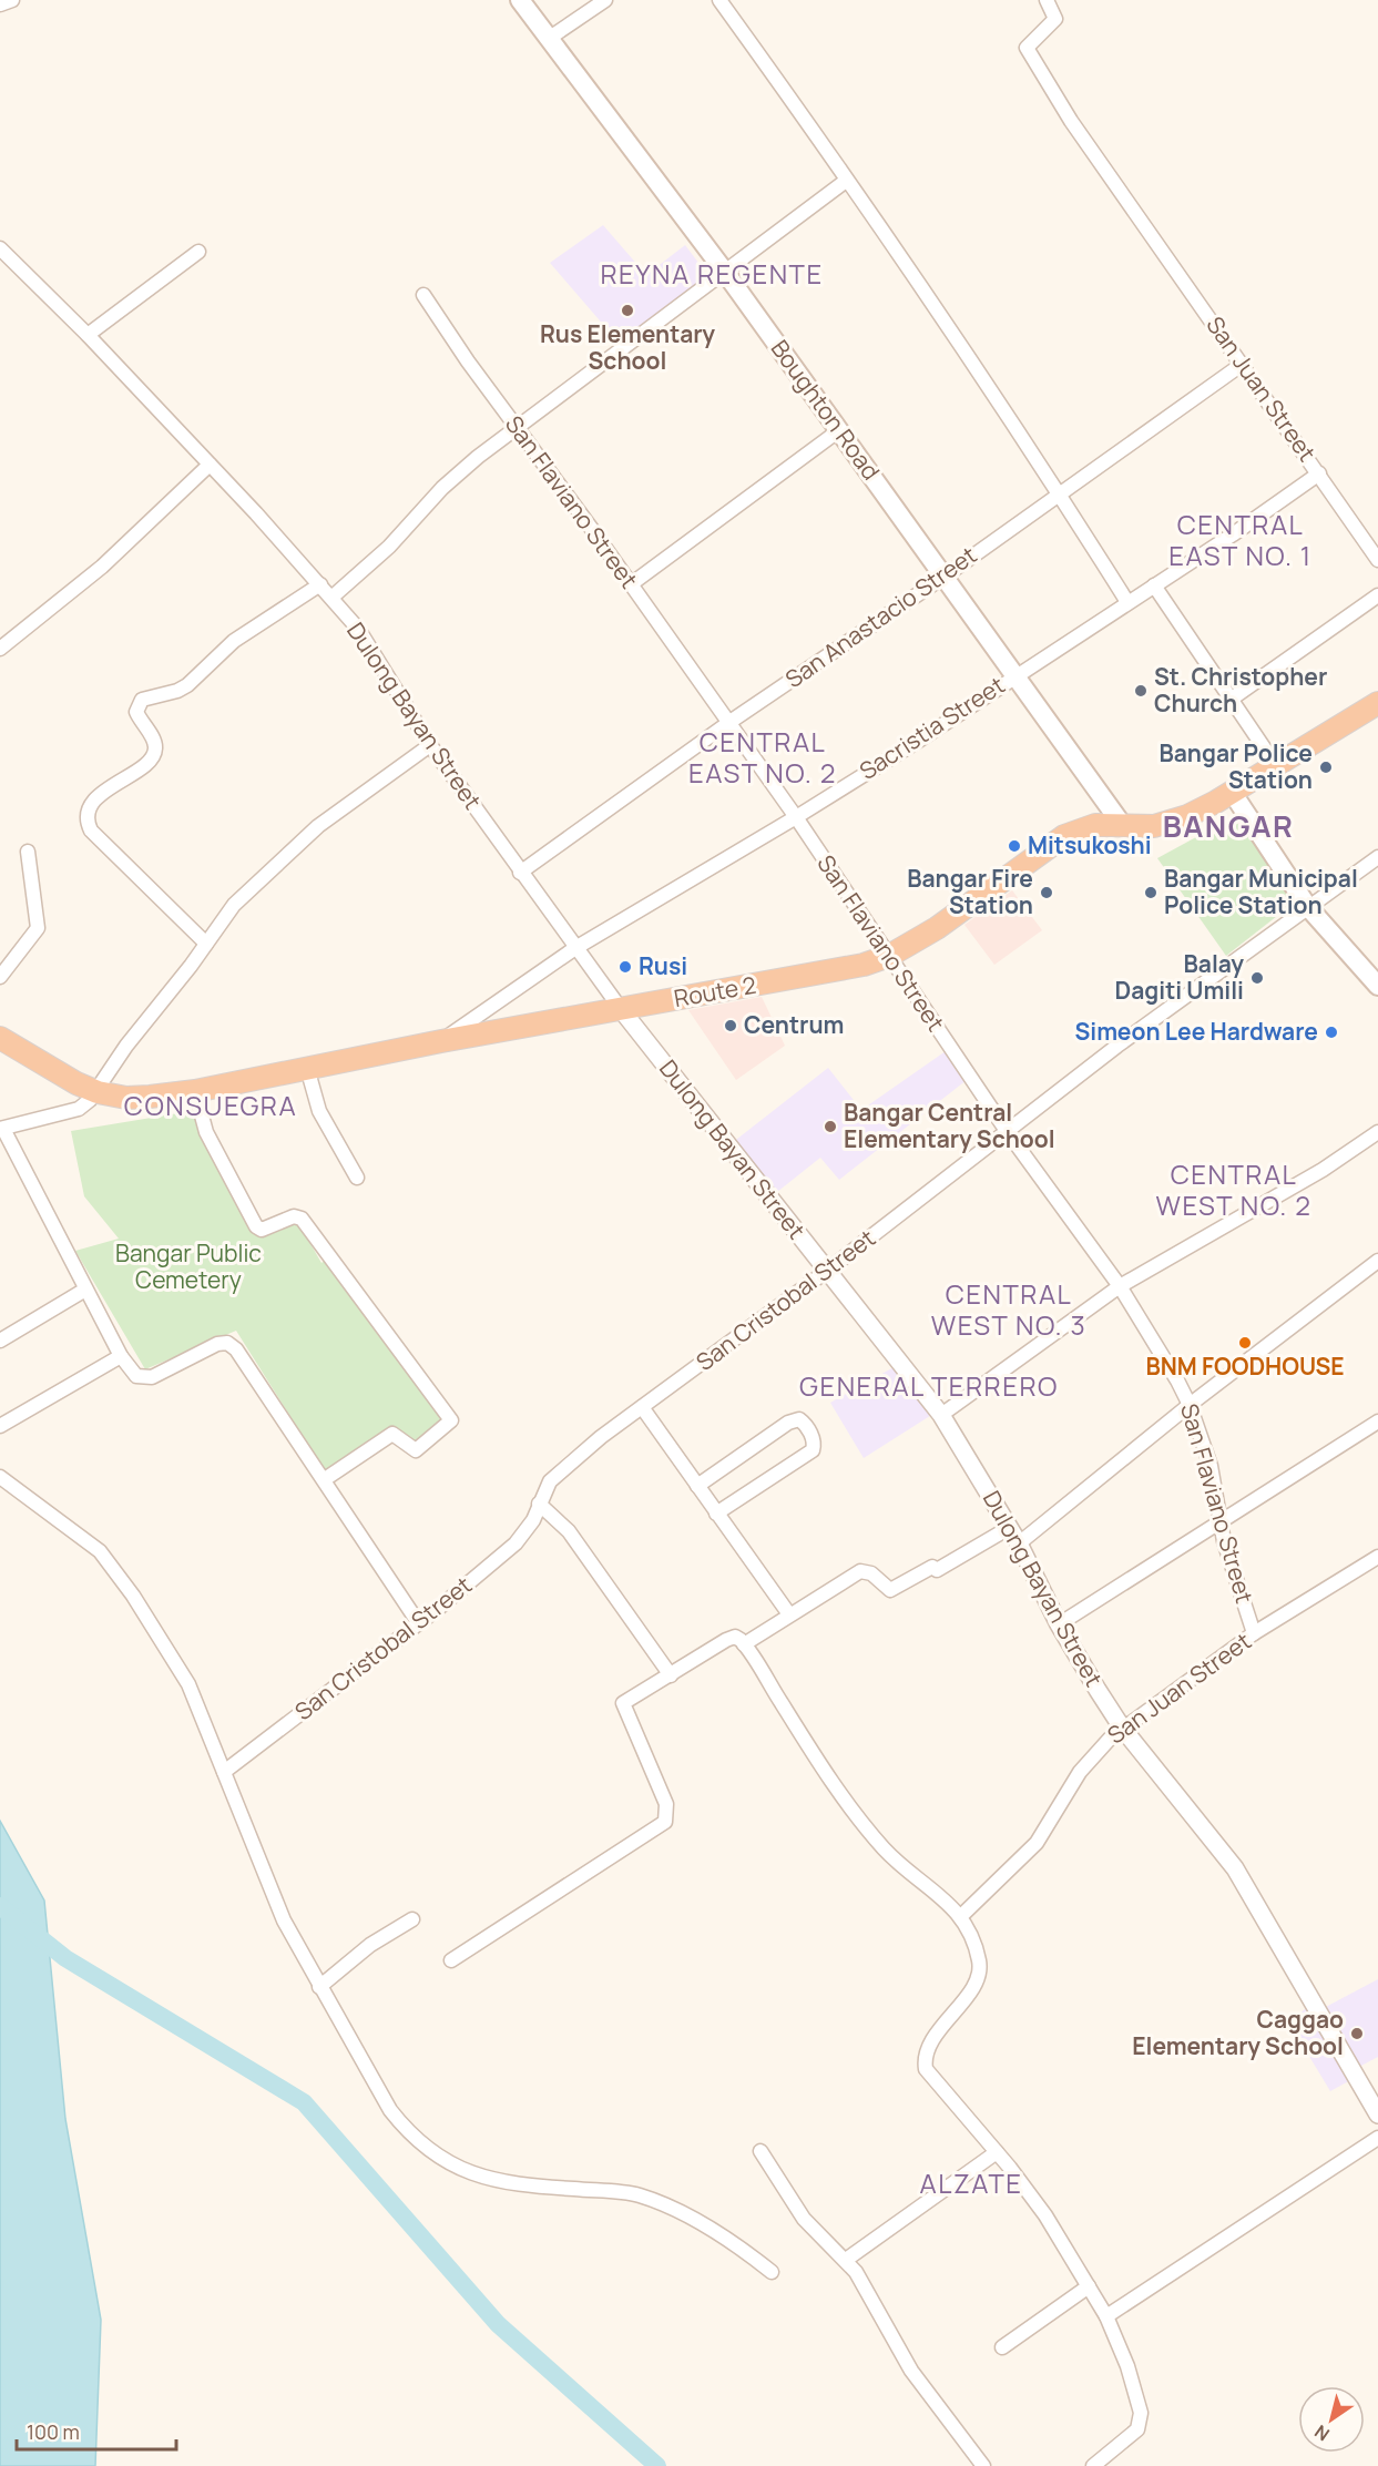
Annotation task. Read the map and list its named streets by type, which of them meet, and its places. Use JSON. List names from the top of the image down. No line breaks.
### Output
{"streets":{"highway":["Route 2"],"main road":["Boughton Road"],"street":["San Juan Street","San Flaviano Street","San Anastacio Street","Dulong Bayan Street","Sacristia Street","San Cristobal Street"]},"crossings":[["San Juan Street","San Flaviano Street"],["San Juan Street","San Anastacio Street"],["San Juan Street","Dulong Bayan Street"],["San Juan Street","Sacristia Street"],["Boughton Road","San Anastacio Street"],["Boughton Road","Sacristia Street"],["Boughton Road","Route 2"],["San Flaviano Street","San Anastacio Street"],["San Flaviano Street","Sacristia Street"],["San Flaviano Street","Route 2"],["San Flaviano Street","San Cristobal Street"],["San Anastacio Street","Dulong Bayan Street"],["Dulong Bayan Street","Sacristia Street"],["Dulong Bayan Street","Route 2"],["Dulong Bayan Street","San Cristobal Street"],["Sacristia Street","Route 2"]],"districts":["REYNA REGENTE","CENTRAL EAST NO. 1","CENTRAL EAST NO. 2","BANGAR","CONSUEGRA","CENTRAL WEST NO. 2","CENTRAL WEST NO. 3","GENERAL TERRERO","ALZATE"],"parks":["Bangar Public Cemetery"],"places":["Rus Elementary School","St. Christopher Church","Bangar Police Station","Mitsukoshi","Bangar Fire Station","Bangar Municipal Police Station","Rusi","Balay Dagiti Umili","Centrum","Simeon Lee Hardware","Bangar Central Elementary School","BNM FOODHOUSE","Caggao Elementary School"],"scale_bar":"100 m","north":"bottom left"}
